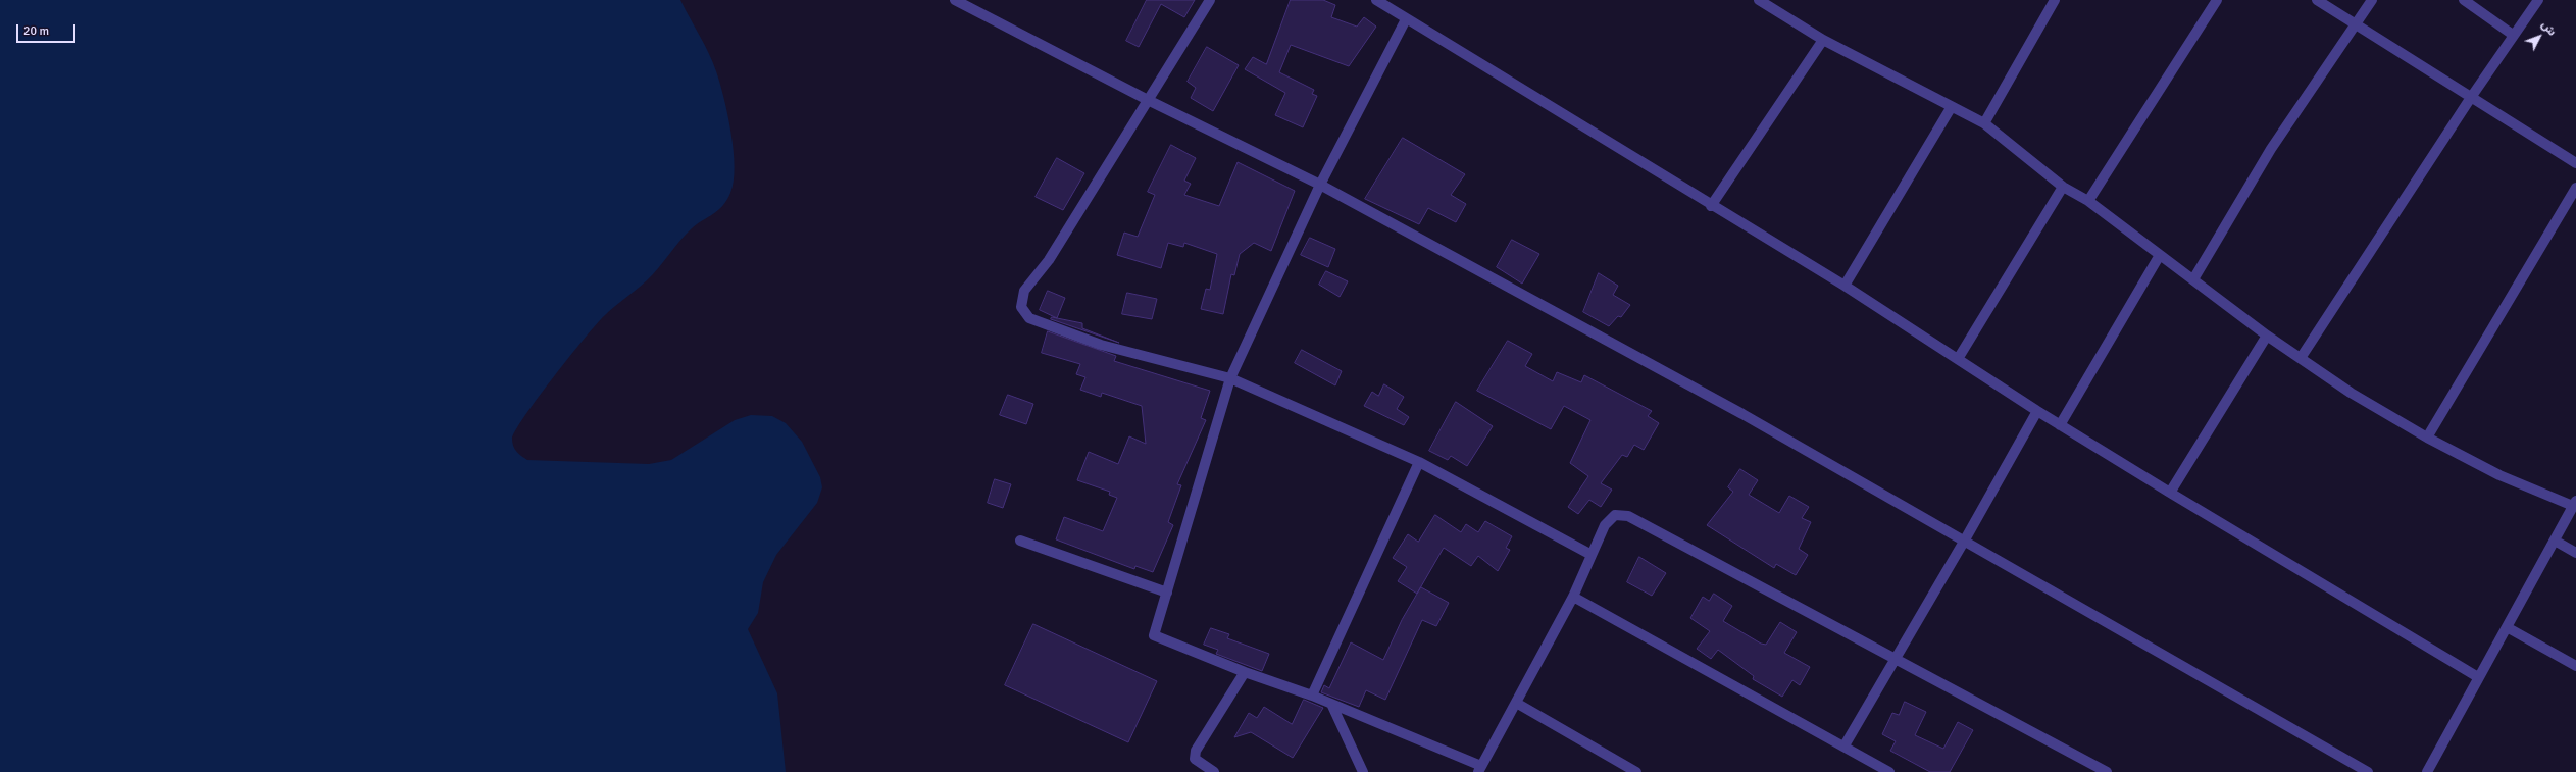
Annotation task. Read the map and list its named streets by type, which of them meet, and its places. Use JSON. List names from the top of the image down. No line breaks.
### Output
{"scale_bar":"20 m","north":"top right"}
